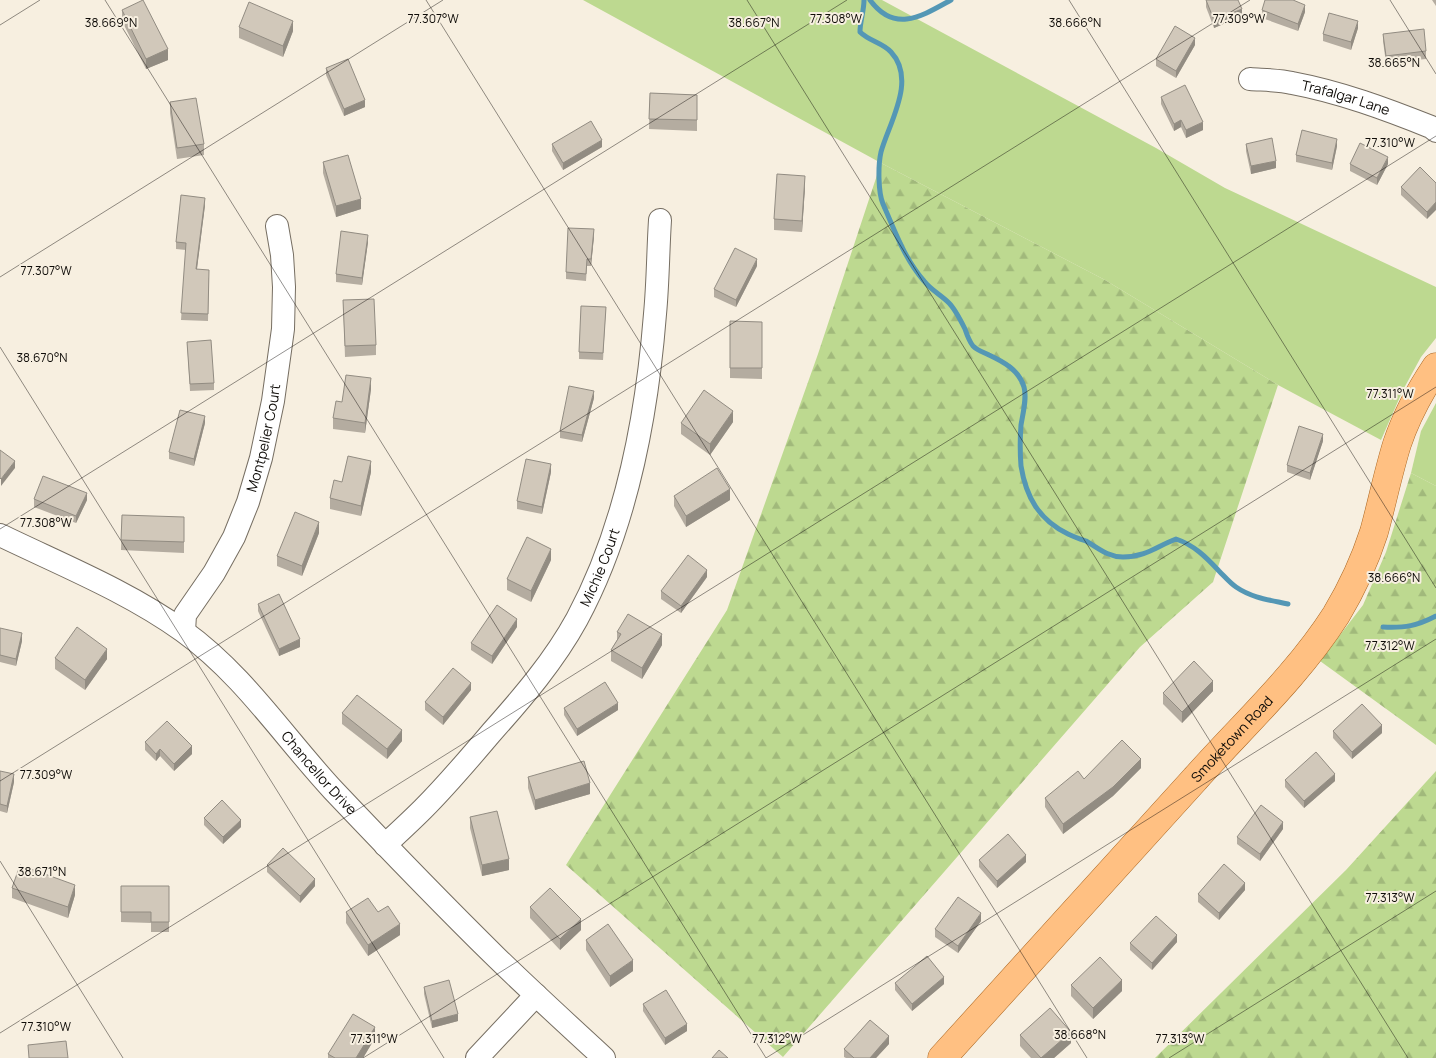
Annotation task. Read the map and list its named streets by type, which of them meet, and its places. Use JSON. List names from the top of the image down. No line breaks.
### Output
{"streets":{"main road":["Smoketown Road"],"street":["Trafalgar Lane","Montpelier Court","Michie Court","Chancellor Drive"]},"crossings":[["Montpelier Court","Chancellor Drive"],["Michie Court","Chancellor Drive"]],"coordinates":["77.309°W","77.307°W","77.308°W","38.669°N","38.667°N","38.666°N","38.665°N","77.310°W","38.670°N","77.311°W","77.312°W","38.671°N","77.313°W","38.668°N"]}
